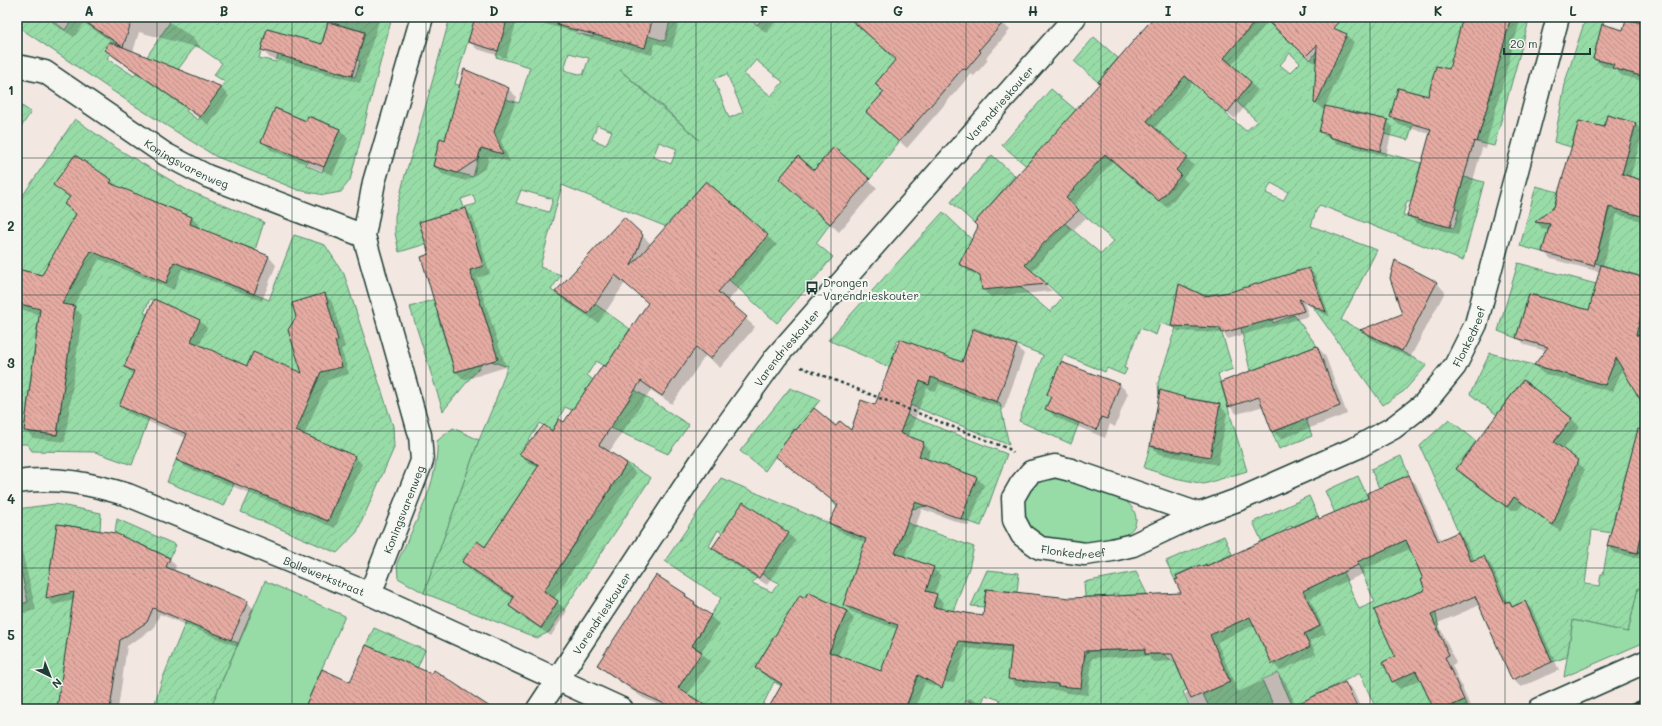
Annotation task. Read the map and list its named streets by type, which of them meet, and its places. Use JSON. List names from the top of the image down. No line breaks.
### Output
{"streets":{"street":["Varendrieskouter","Koningsvarenweg","Flonkedreef","Bollewerkstraat"]},"crossings":[["Varendrieskouter","Bollewerkstraat"],["Koningsvarenweg","Bollewerkstraat"]],"places":{"bus stop":["Drongen Varendrieskouter"]},"scale_bar":"20 m","north":"bottom right","grid":{"columns":["A","B","C","D","E","F","G","H","I","J","K","L"],"rows":["1","2","3","4","5"]}}
